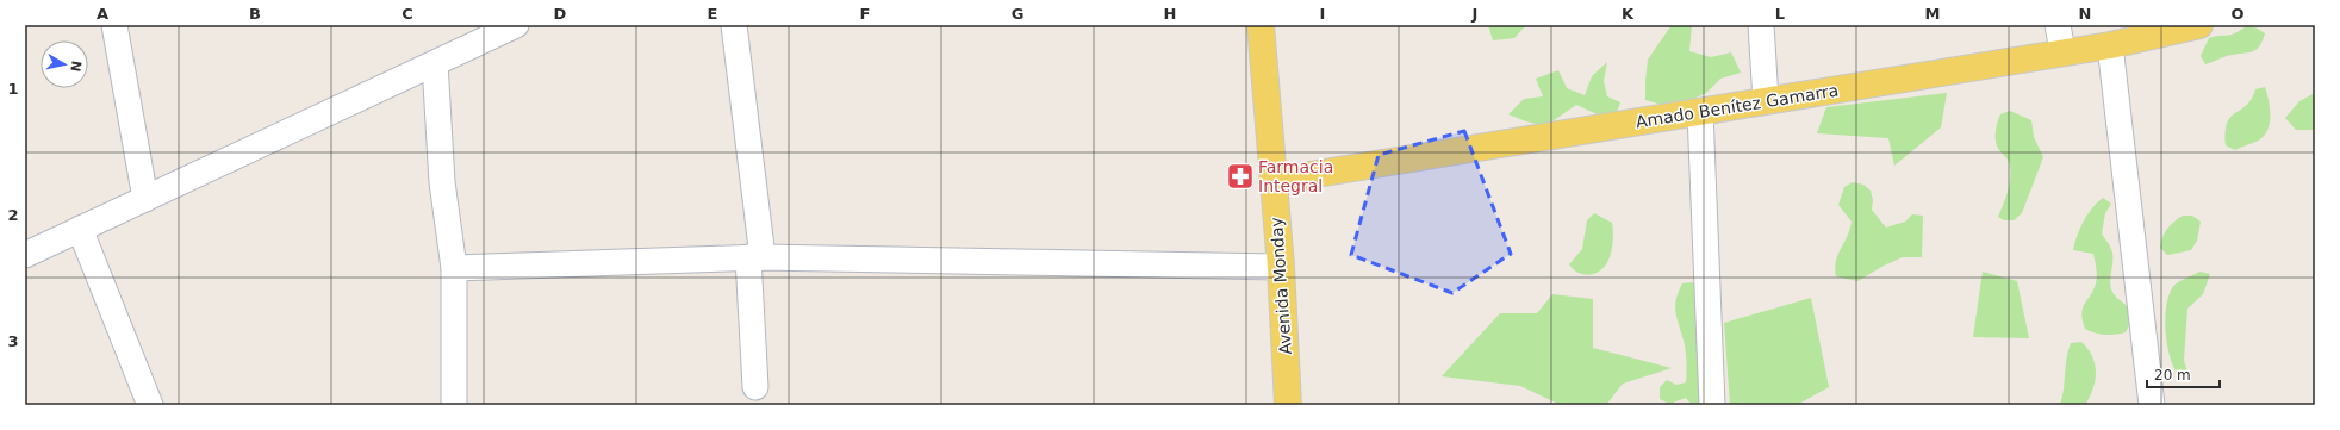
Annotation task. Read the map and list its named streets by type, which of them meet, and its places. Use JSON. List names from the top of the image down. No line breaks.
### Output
{"streets":{"main road":["Amado Benítez Gamarra","Avenida Monday"]},"crossings":[["Amado Benítez Gamarra","Avenida Monday"]],"places":{"pharmacy":["Farmacia Integral"]},"scale_bar":"20 m","north":"right","grid":{"columns":["A","B","C","D","E","F","G","H","I","J","K","L","M","N","O"],"rows":["1","2","3"]}}
